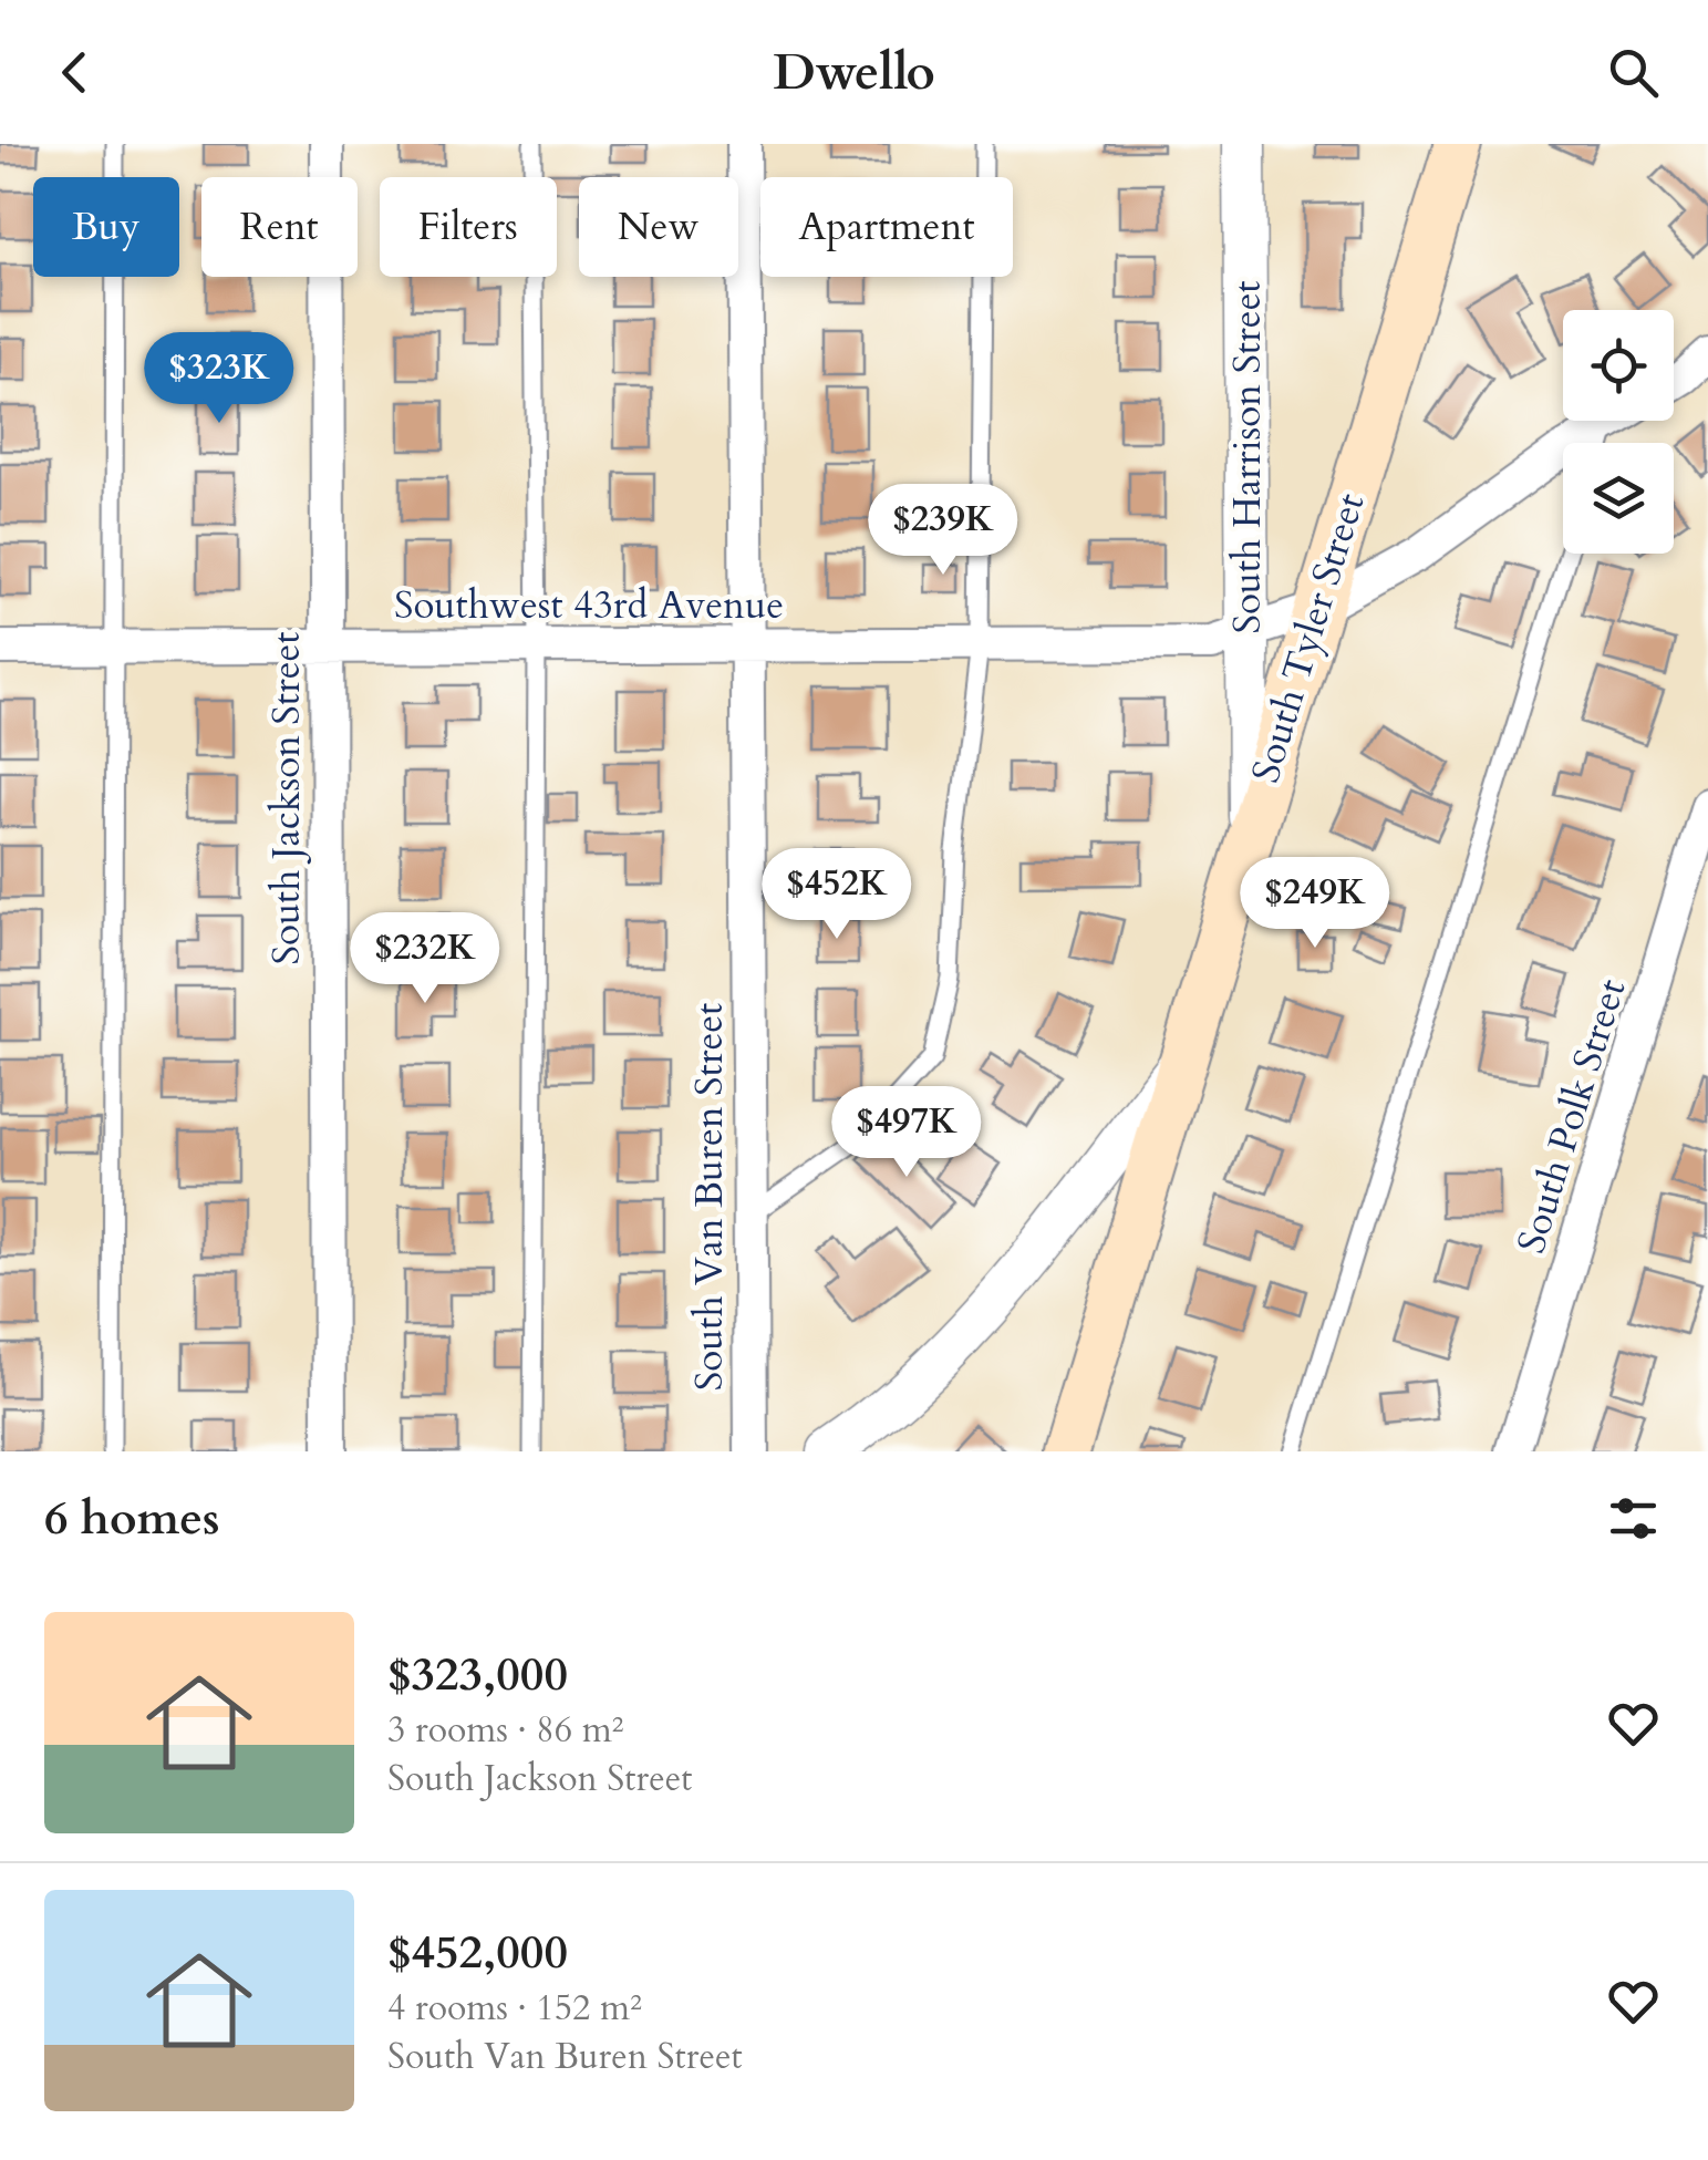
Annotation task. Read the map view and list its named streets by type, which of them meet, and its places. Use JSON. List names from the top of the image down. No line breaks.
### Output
{"streets":{"main road":["South Tyler Street"],"street":["South Harrison Street","Southwest 43rd Avenue","South Jackson Street","South Polk Street","South Van Buren Street"]},"crossings":[["South Harrison Street","Southwest 43rd Avenue"],["South Harrison Street","South Tyler Street"],["Southwest 43rd Avenue","South Tyler Street"],["Southwest 43rd Avenue","South Jackson Street"],["Southwest 43rd Avenue","South Van Buren Street"]],"page":{"header":"Dwello","chip":["Buy","Rent","Filters","New","Apartment"],"price":["$323K","$239K","$452K","$249K","$232K","$497K"],"heading":"6 homes","list":[{"name":"$323,000","note":"3 rooms · 86 m² · South Jackson Street"},{"name":"$452,000","note":"4 rooms · 152 m² · South Van Buren Street"}]}}
